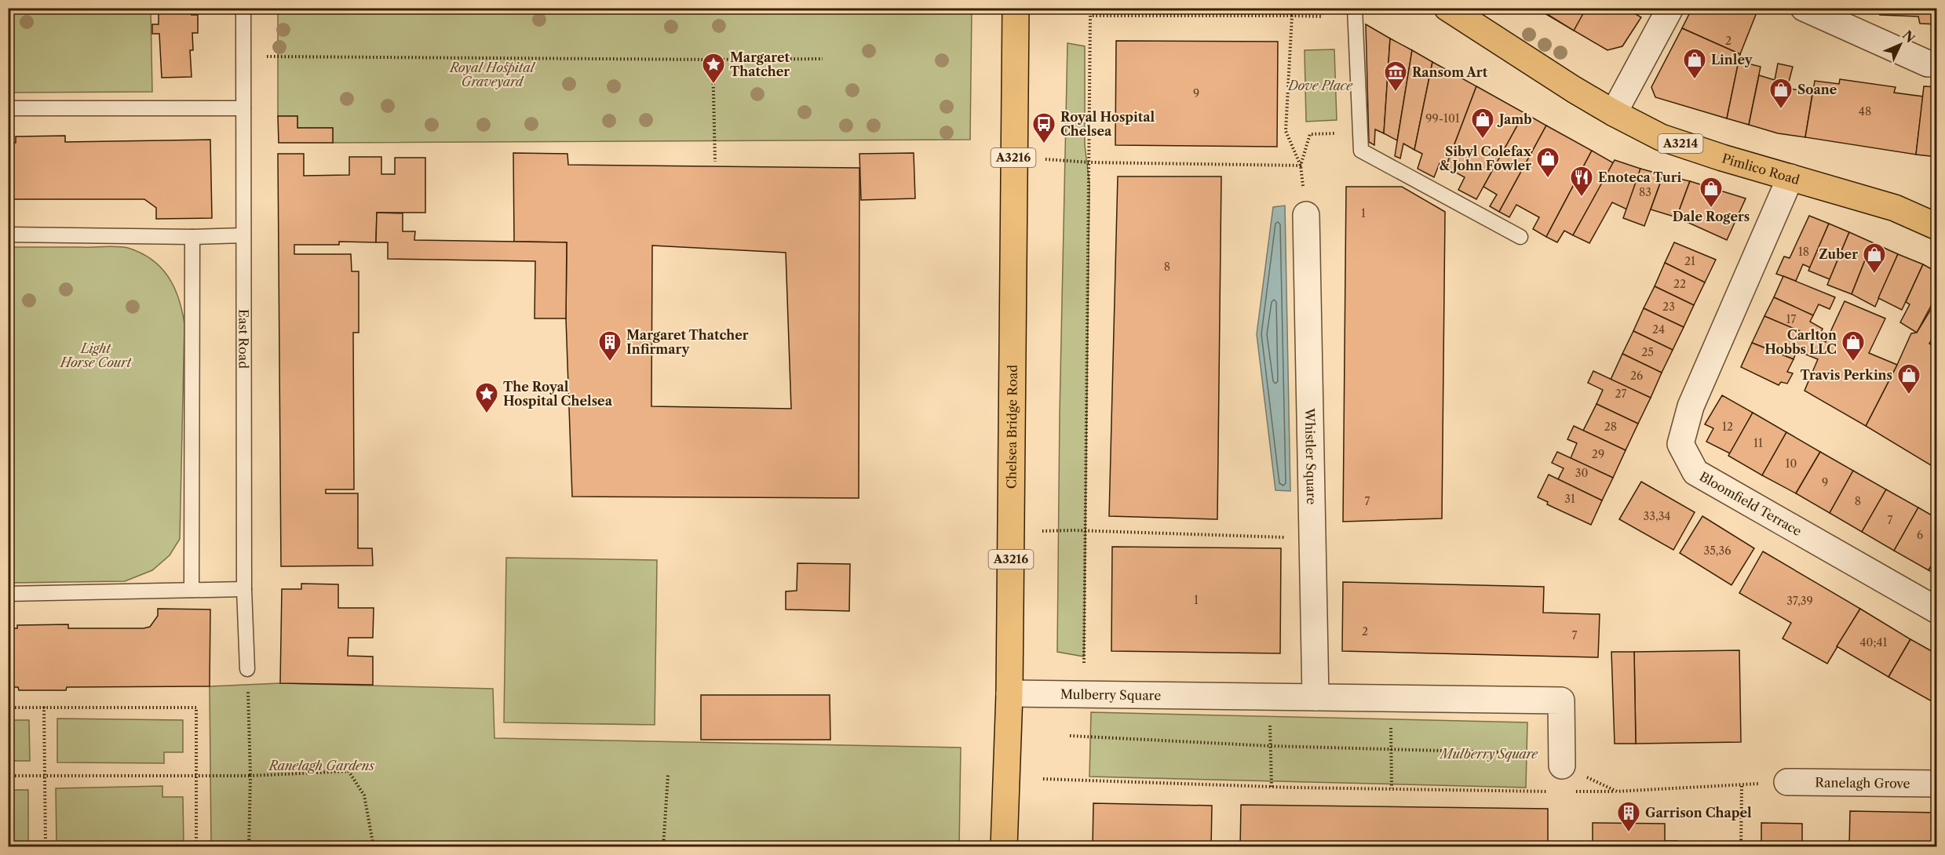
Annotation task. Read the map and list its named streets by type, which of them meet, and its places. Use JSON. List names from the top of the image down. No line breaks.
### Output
{"streets":{"main road":["A3214","A3216","Pimlico Road","Chelsea Bridge Road"],"street":["Whistler Square","Bloomfield Terrace","Mulberry Square","Ranelagh Grove"],"lane":["East Road"]},"crossings":[["Pimlico Road","Bloomfield Terrace"],["Chelsea Bridge Road","Mulberry Square"],["Whistler Square","Mulberry Square"]],"parks":["Royal Hospital Graveyard","Dove Place","Light Horse Court","Mulberry Square","Ranelagh Gardens"],"places":{"shop":["Linley","Soane","Jamb","Sibyl Colefax & John Fowler","Dale Rogers","Zuber","Carlton Hobbs LLC","Travis Perkins"],"place":["Margaret Thatcher","The Royal Hospital Chelsea"],"museum":["Ransom Art"],"bus stop":["Royal Hospital Chelsea"],"restaurant":["Enoteca Turi"],"building":["Margaret Thatcher Infirmary","Garrison Chapel"]},"house_numbers":["2","9","48","99-101","83","1","18","21","8","22","23","17","24","25","26","27","28","12","11","29","10","30","9","31","7","8","33,34","7","6","35,36","1","37,39","2","7","40;41"],"north":"top right"}
